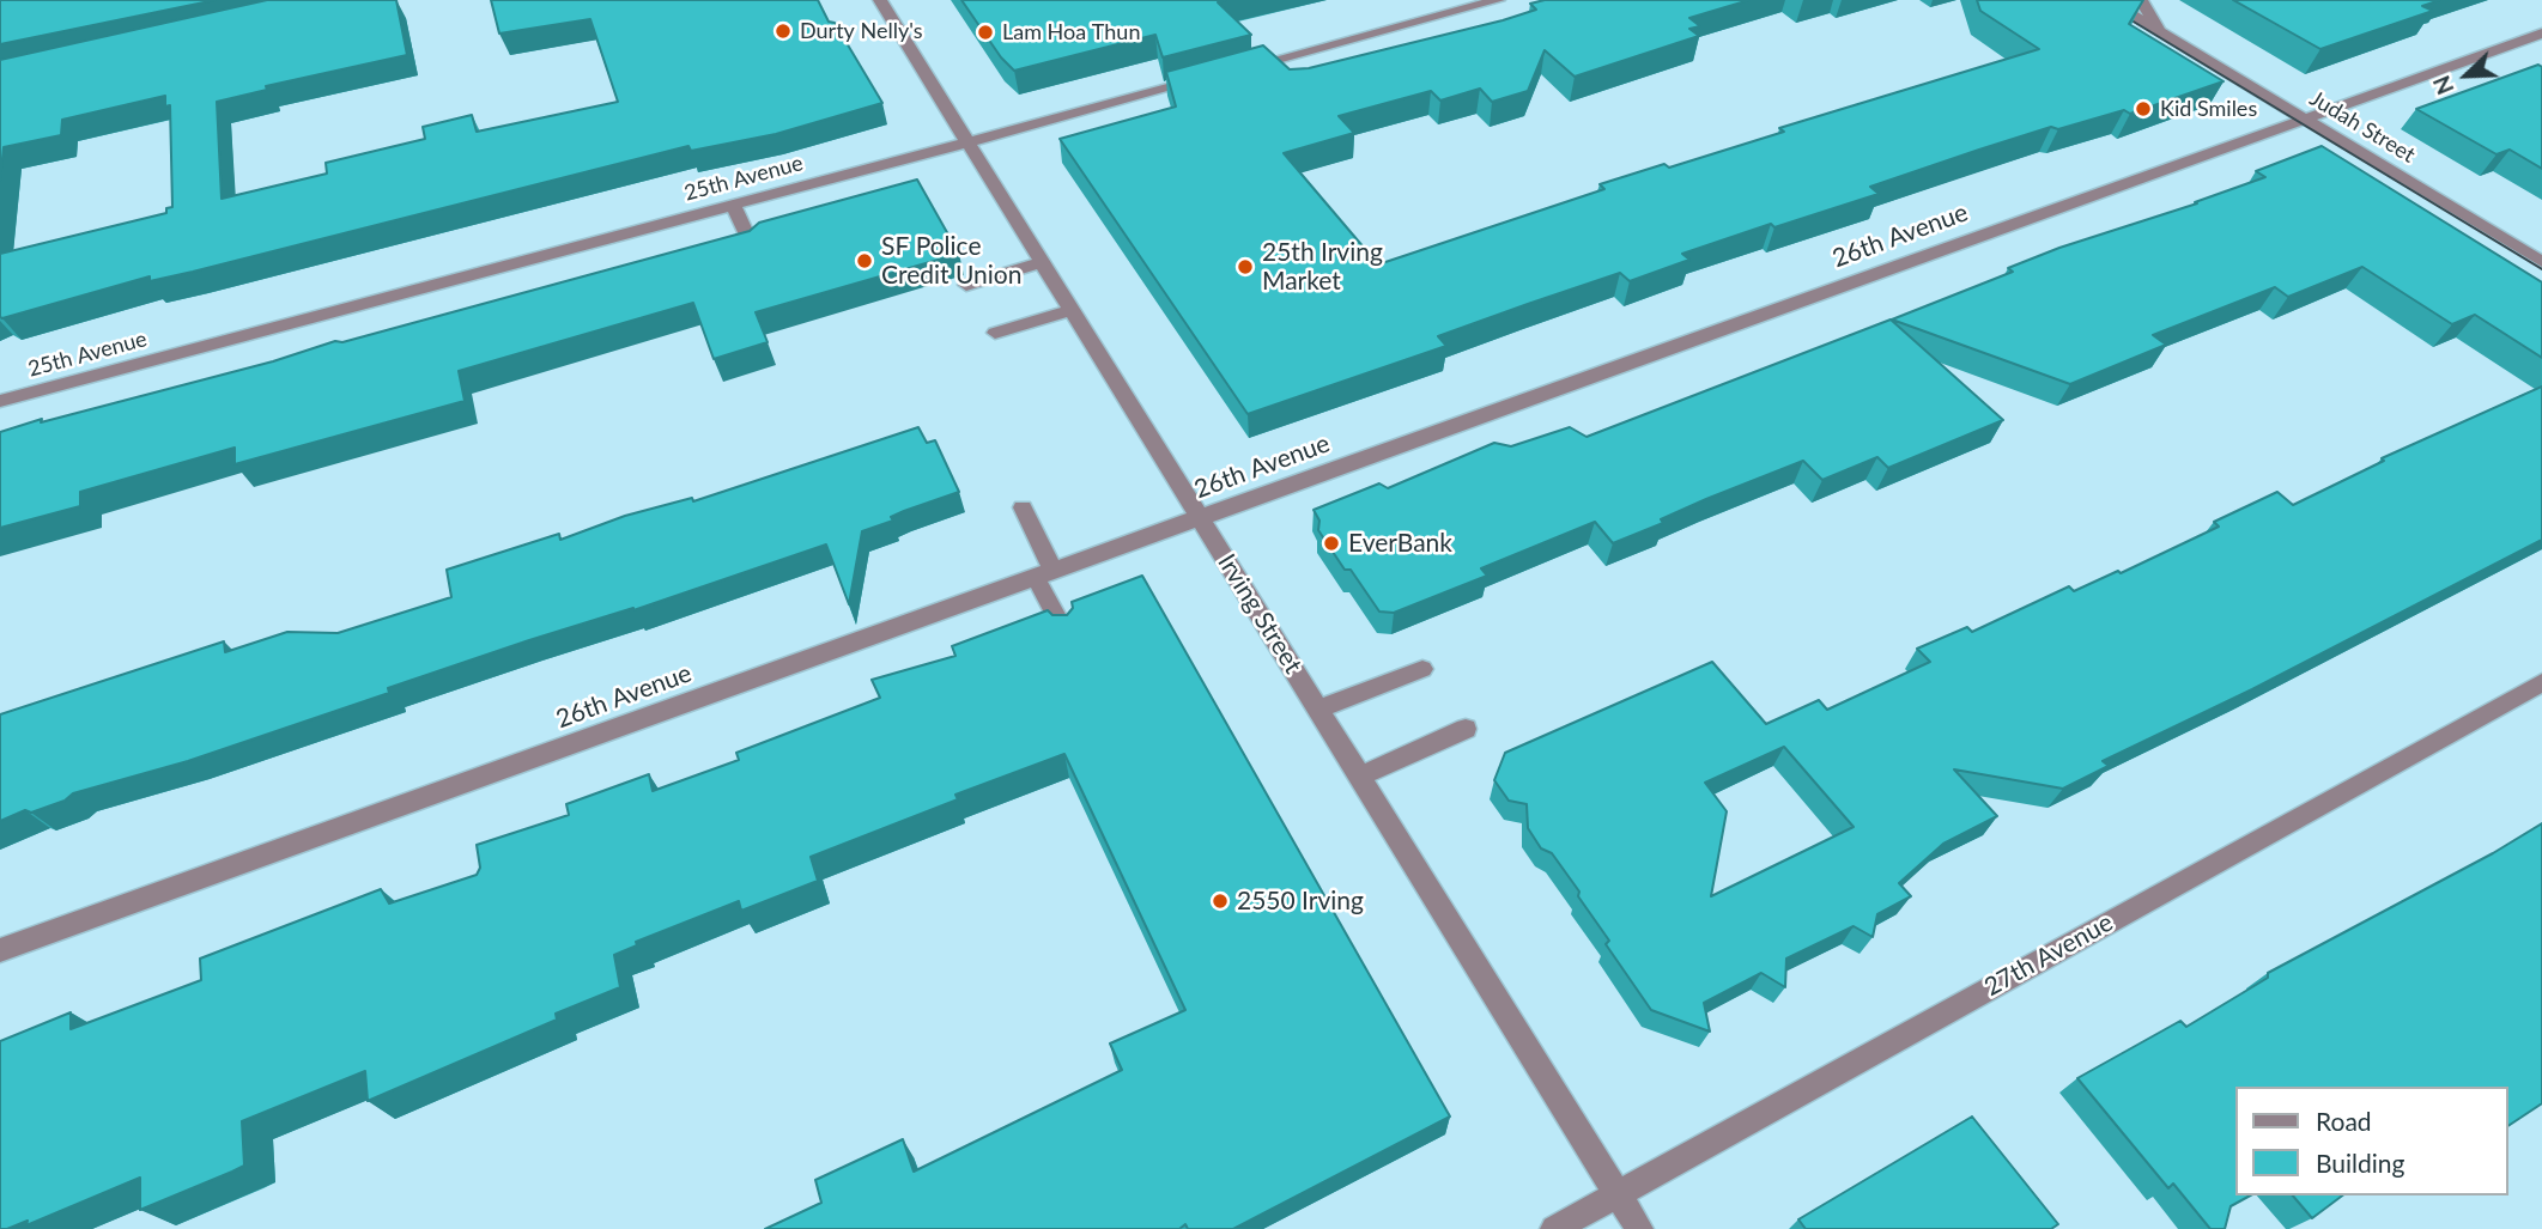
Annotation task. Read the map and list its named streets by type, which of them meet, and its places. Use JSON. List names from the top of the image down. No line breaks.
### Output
{"streets":{"street":["Judah Street","25th Avenue","26th Avenue","Irving Street","27th Avenue"]},"crossings":[["Judah Street","26th Avenue"],["25th Avenue","Irving Street"],["26th Avenue","Irving Street"],["Irving Street","27th Avenue"]],"places":["Durty Nelly's","Lam Hoa Thun","Kid Smiles","SF Police Credit Union","25th Irving Market","EverBank","2550 Irving"],"legend":["Road","Building"],"north":"bottom left"}
